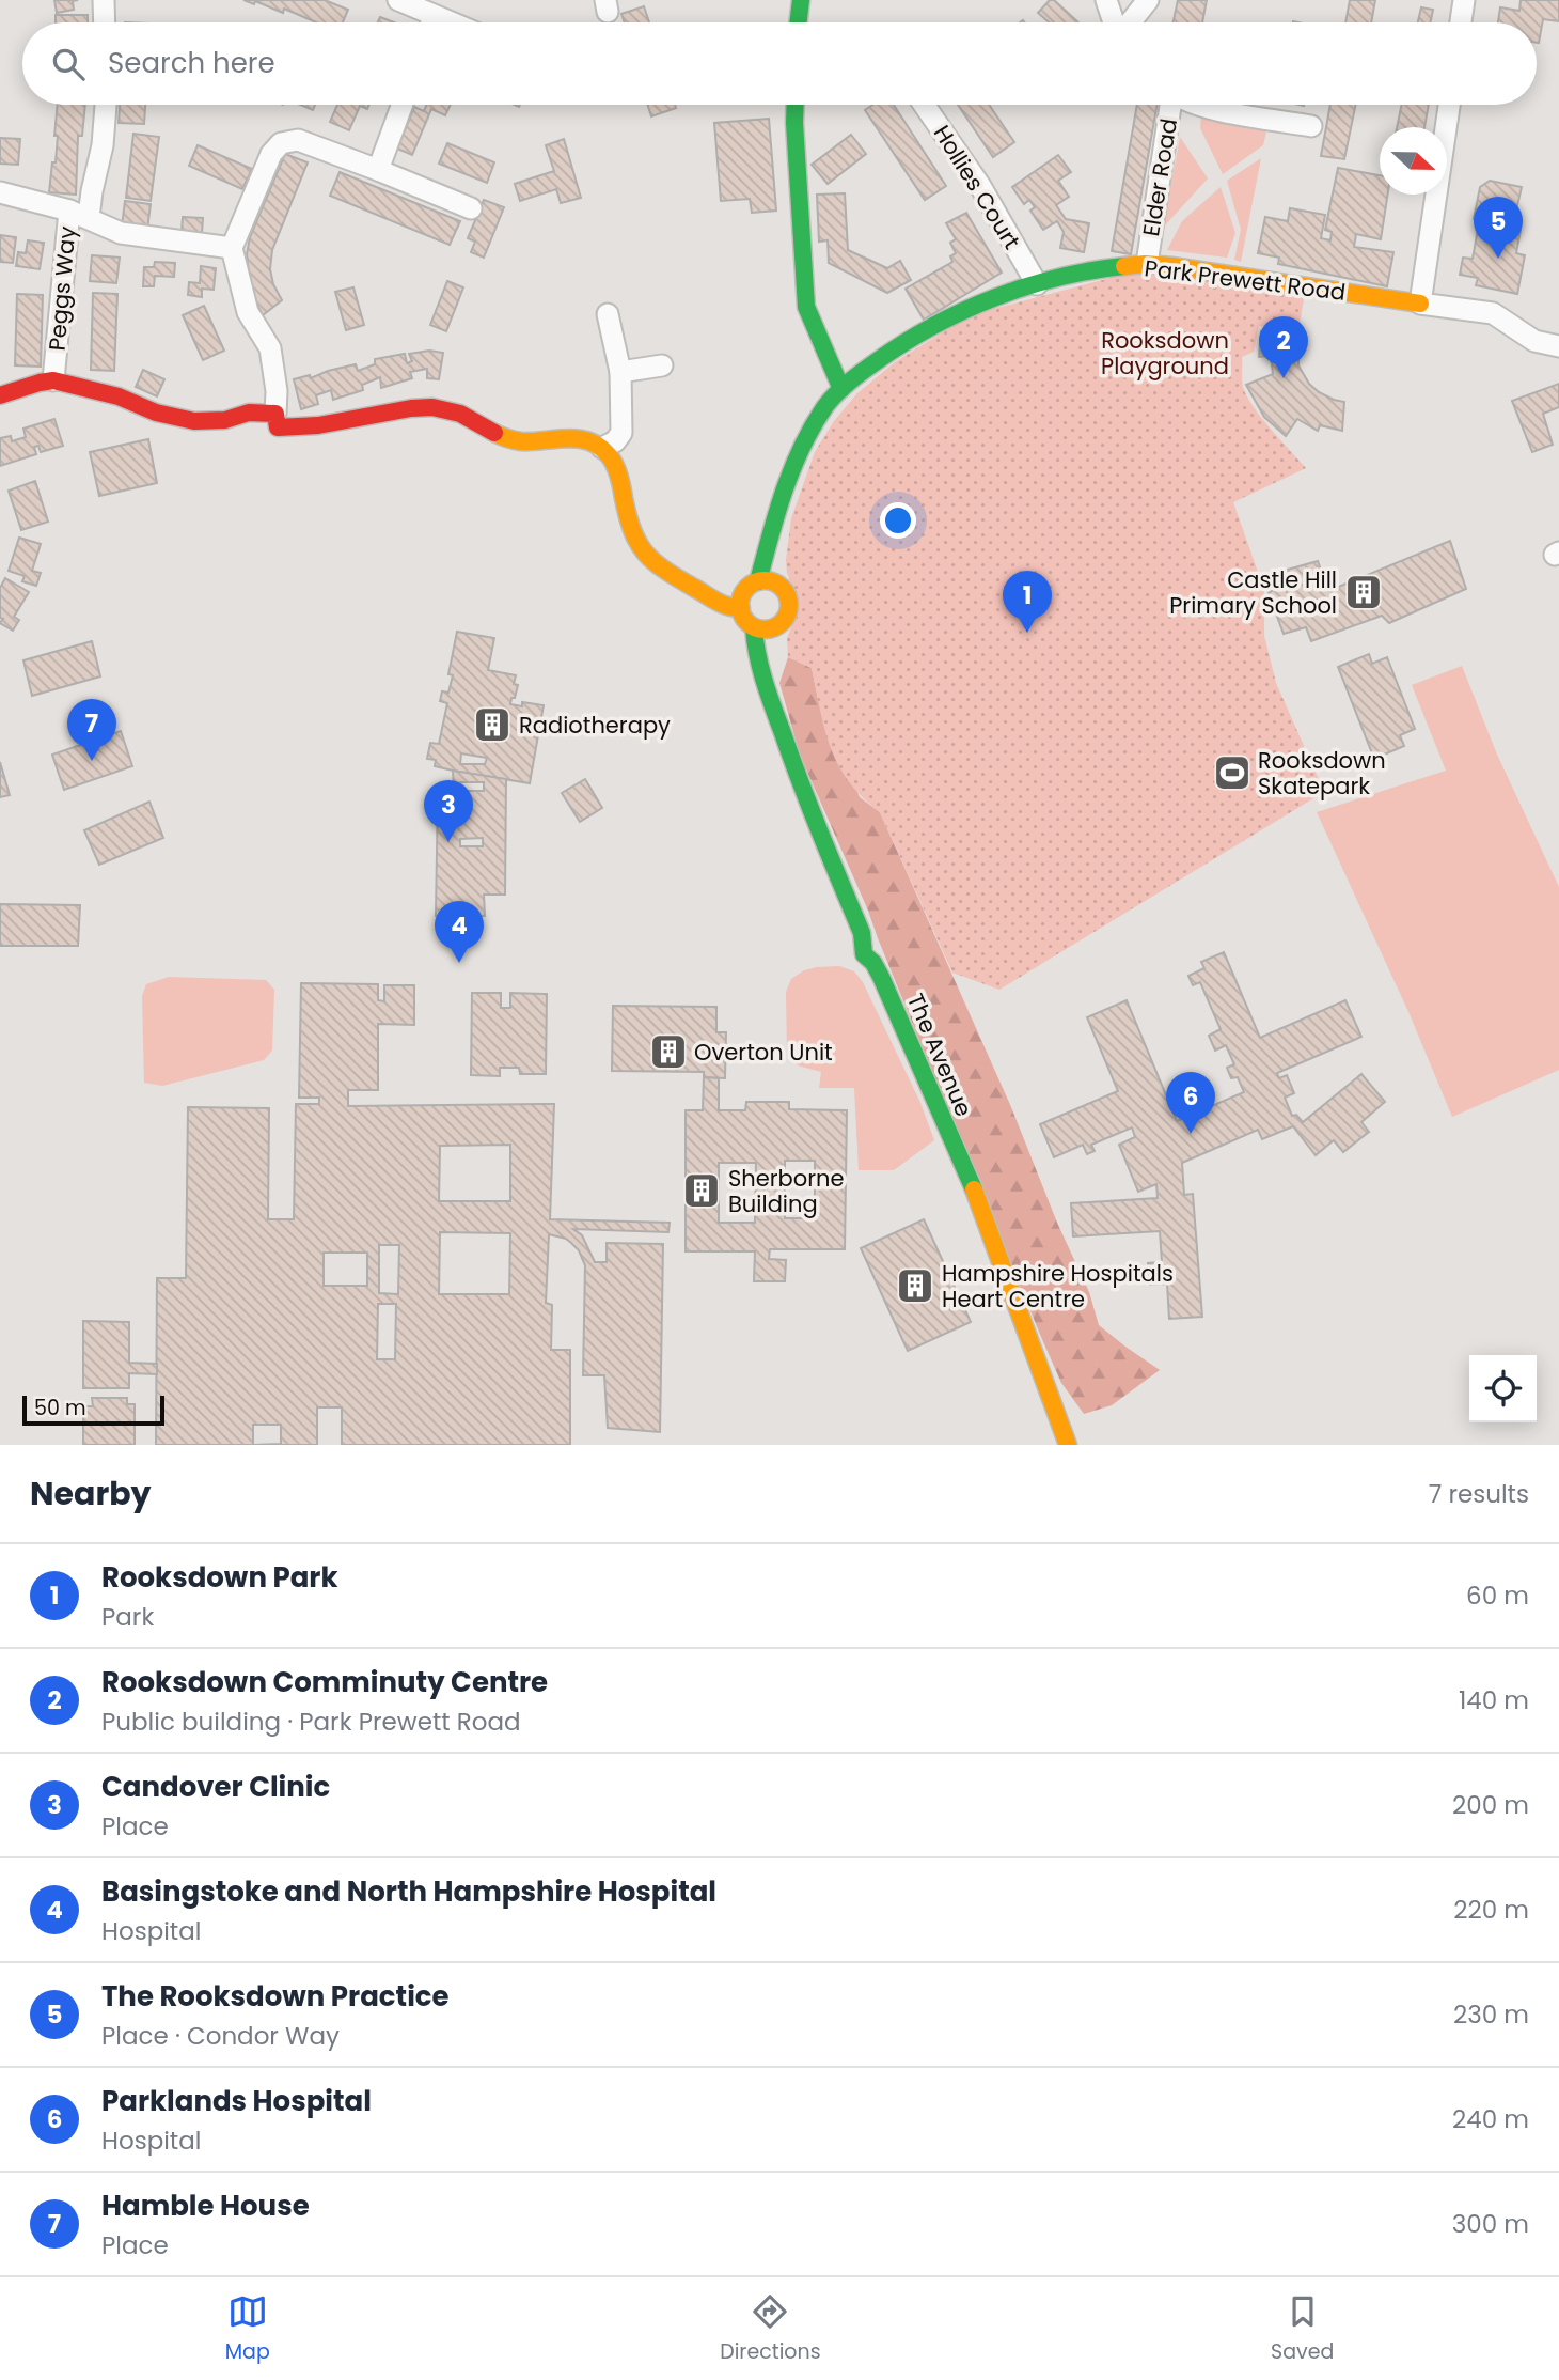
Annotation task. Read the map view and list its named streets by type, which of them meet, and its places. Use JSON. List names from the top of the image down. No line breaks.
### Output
{"streets":{"street":["Elder Road","Hollies Court","Park Prewett Road","Peggs Way","The Avenue"]},"crossings":[["Elder Road","Park Prewett Road"],["Hollies Court","Park Prewett Road"],["Park Prewett Road","The Avenue"]],"parks":["Rooksdown Playground"],"places":{"building":["Castle Hill Primary School","Radiotherapy","Overton Unit","Sherborne Building","Hampshire Hospitals Heart Centre"],"sports":["Rooksdown Skatepark"]},"scale_bar":"50 m","north":"right","page":{"search":"Search here","pins":["5","2","1","7","3","4","6"],"scale":"50 m","heading":["Nearby","7 results"],"list":[{"mark":"1","name":"Rooksdown Park","note":"Park","value":"60 m"},{"mark":"2","name":"Rooksdown Comminuty Centre","note":"Public building · Park Prewett Road","value":"140 m"},{"mark":"3","name":"Candover Clinic","note":"Place","value":"200 m"},{"mark":"4","name":"Basingstoke and North Hampshire Hospital","note":"Hospital","value":"220 m"},{"mark":"5","name":"The Rooksdown Practice","note":"Place · Condor Way","value":"230 m"},{"mark":"6","name":"Parklands Hospital","note":"Hospital","value":"240 m"},{"mark":"7","name":"Hamble House","note":"Place","value":"300 m"}],"nav":["Map","Directions","Saved"]}}
